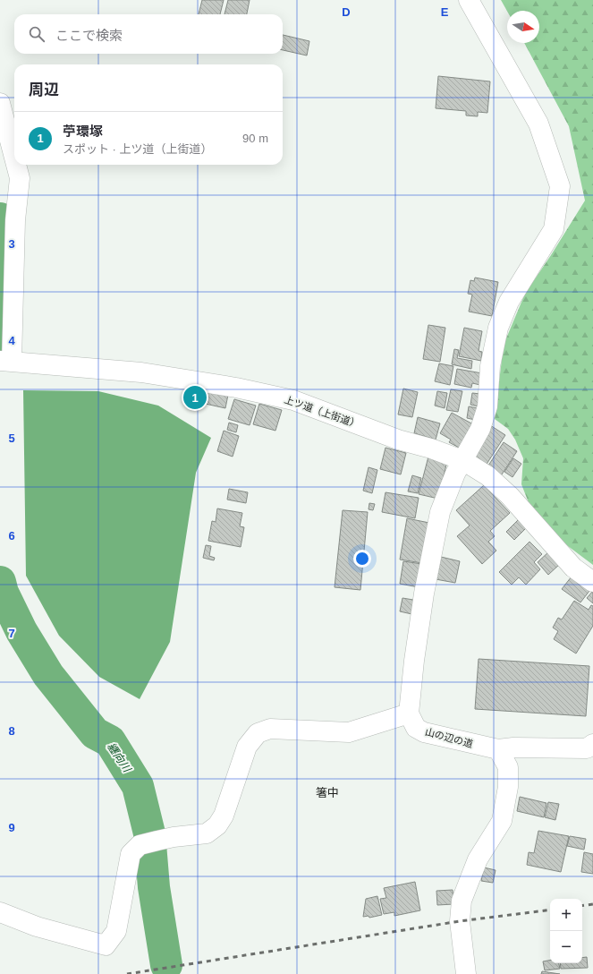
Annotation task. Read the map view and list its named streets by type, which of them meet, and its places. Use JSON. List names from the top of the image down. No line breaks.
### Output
{"streets":{"street":["上ツ道（上街道）","山の辺の道"]},"districts":["箸中"],"water":["纒向川"],"north":"right","page":{"search":"ここで検索","heading":"周辺","list":[{"mark":"1","name":"苧環塚","note":"スポット · 上ツ道（上街道）","value":"90 m"}],"pins":"1","map_buttons":["+","−"]},"grid":{"columns":["D","E"],"rows":["3","4","5","6","7","8","9"]}}
